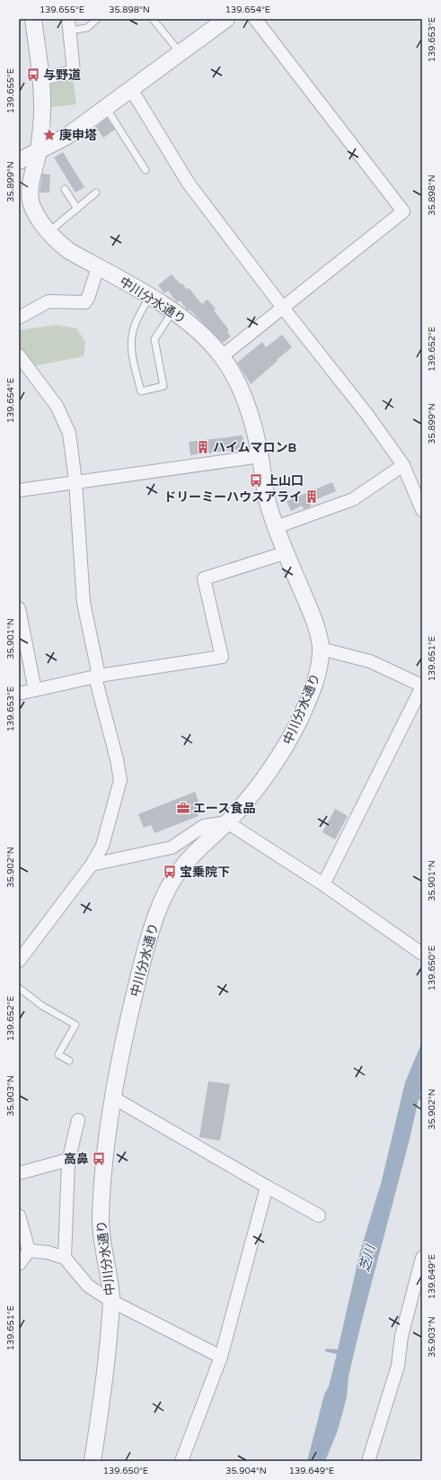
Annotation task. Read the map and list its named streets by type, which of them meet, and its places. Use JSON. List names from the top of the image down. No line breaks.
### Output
{"streets":{"street":["中川分水通り"]},"water":["芝川"],"places":{"bus stop":["与野道","上山口","宝乗院下","高鼻"],"place":["庚申塔"],"building":["ハイムマロンB","ドリーミーハウスアライ"],"office":["エース食品"]},"coordinates":["139.655°E","35.898°N","139.654°E","139.653°E","35.899°N","139.652°E","35.901°N","139.651°E","35.902°N","139.650°E","35.903°N","139.649°E","35.904°N"]}
